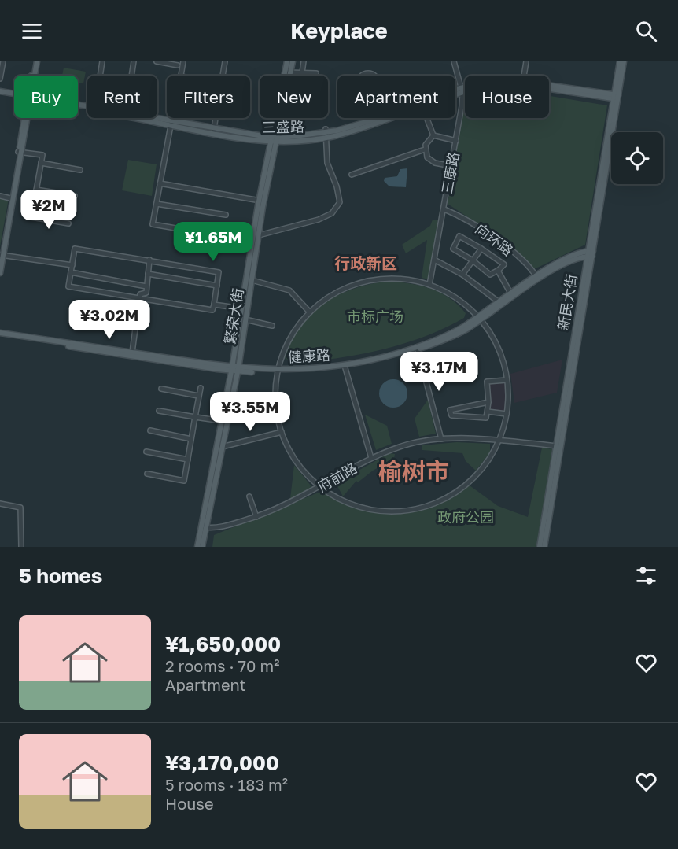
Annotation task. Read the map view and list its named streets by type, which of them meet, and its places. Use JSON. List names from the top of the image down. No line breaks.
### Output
{"streets":{"main road":["三盛路","新民大街","繁荣大街","健康路"],"street":["三康路","向环路","府前路"]},"crossings":[["三盛路","三康路"],["三盛路","新民大街"],["三盛路","繁荣大街"],["三康路","向环路"],["向环路","健康路"],["新民大街","健康路"],["新民大街","府前路"],["繁荣大街","健康路"],["繁荣大街","府前路"]],"districts":["行政新区","榆树市"],"parks":["市标广场","政府公园"],"page":{"header":"Keyplace","chip":["Buy","Rent","Filters","New","Apartment","House"],"price":["¥2M","¥1.65M","¥3.02M","¥3.17M","¥3.55M"],"heading":"5 homes","list":[{"name":"¥1,650,000","note":"2 rooms · 70 m² · Apartment"},{"name":"¥3,170,000","note":"5 rooms · 183 m² · House"}]}}
